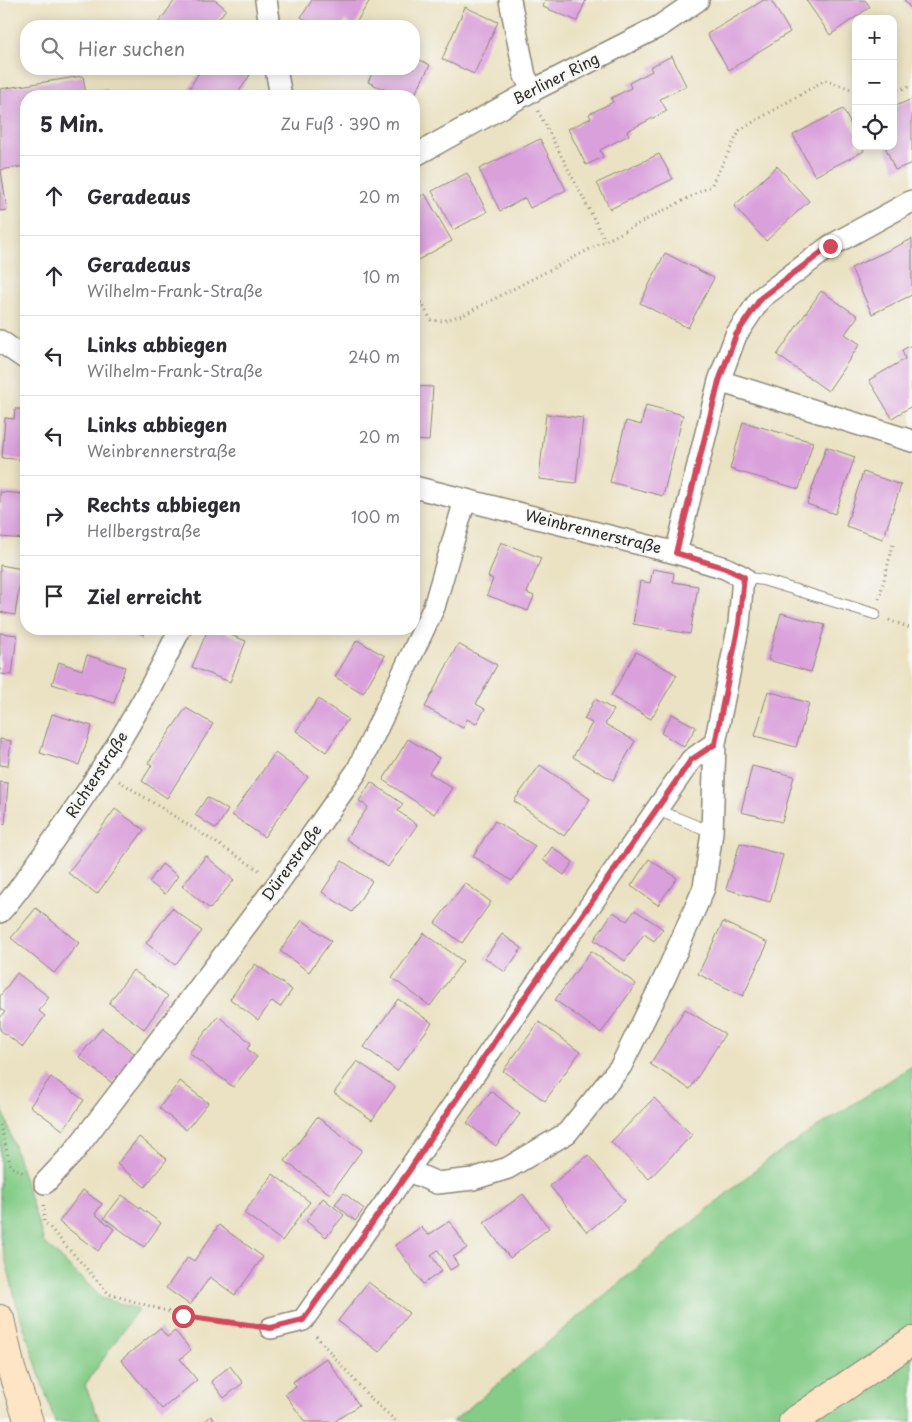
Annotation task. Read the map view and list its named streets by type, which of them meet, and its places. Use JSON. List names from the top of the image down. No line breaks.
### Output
{"streets":{"street":["Berliner Ring","Weinbrennerstraße","Richterstraße","Dürerstraße"]},"crossings":[["Weinbrennerstraße","Dürerstraße"]],"page":{"map_buttons":["+","−"],"search":"Hier suchen","heading":["5 Min.","Zu Fuß · 390 m"],"list":[["Geradeaus","20 m"],["Geradeaus","Wilhelm-Frank-Straße","10 m"],["Links abbiegen","Wilhelm-Frank-Straße","240 m"],["Links abbiegen","Weinbrennerstraße","20 m"],["Rechts abbiegen","Hellbergstraße","100 m"],"Ziel erreicht"]}}
